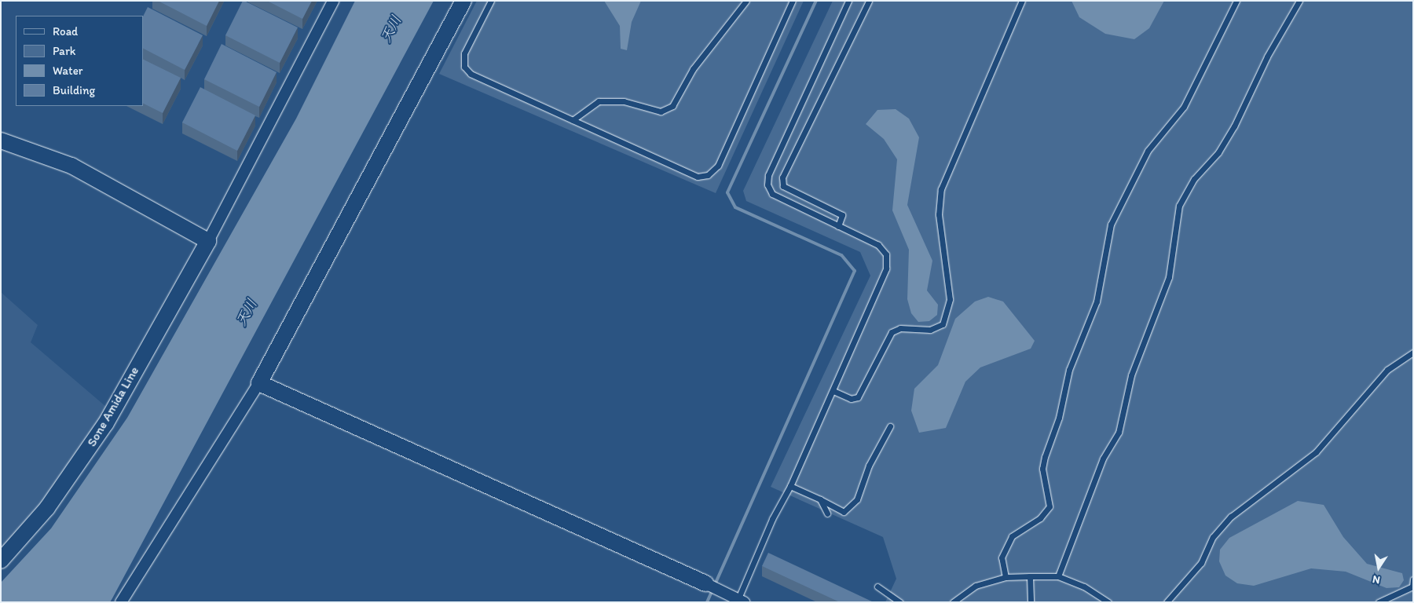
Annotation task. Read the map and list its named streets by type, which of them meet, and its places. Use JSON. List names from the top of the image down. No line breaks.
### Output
{"streets":{"street":["Sone Amida Line"]},"water":["天川"],"legend":["Road","Park","Water","Building"],"north":"bottom"}
